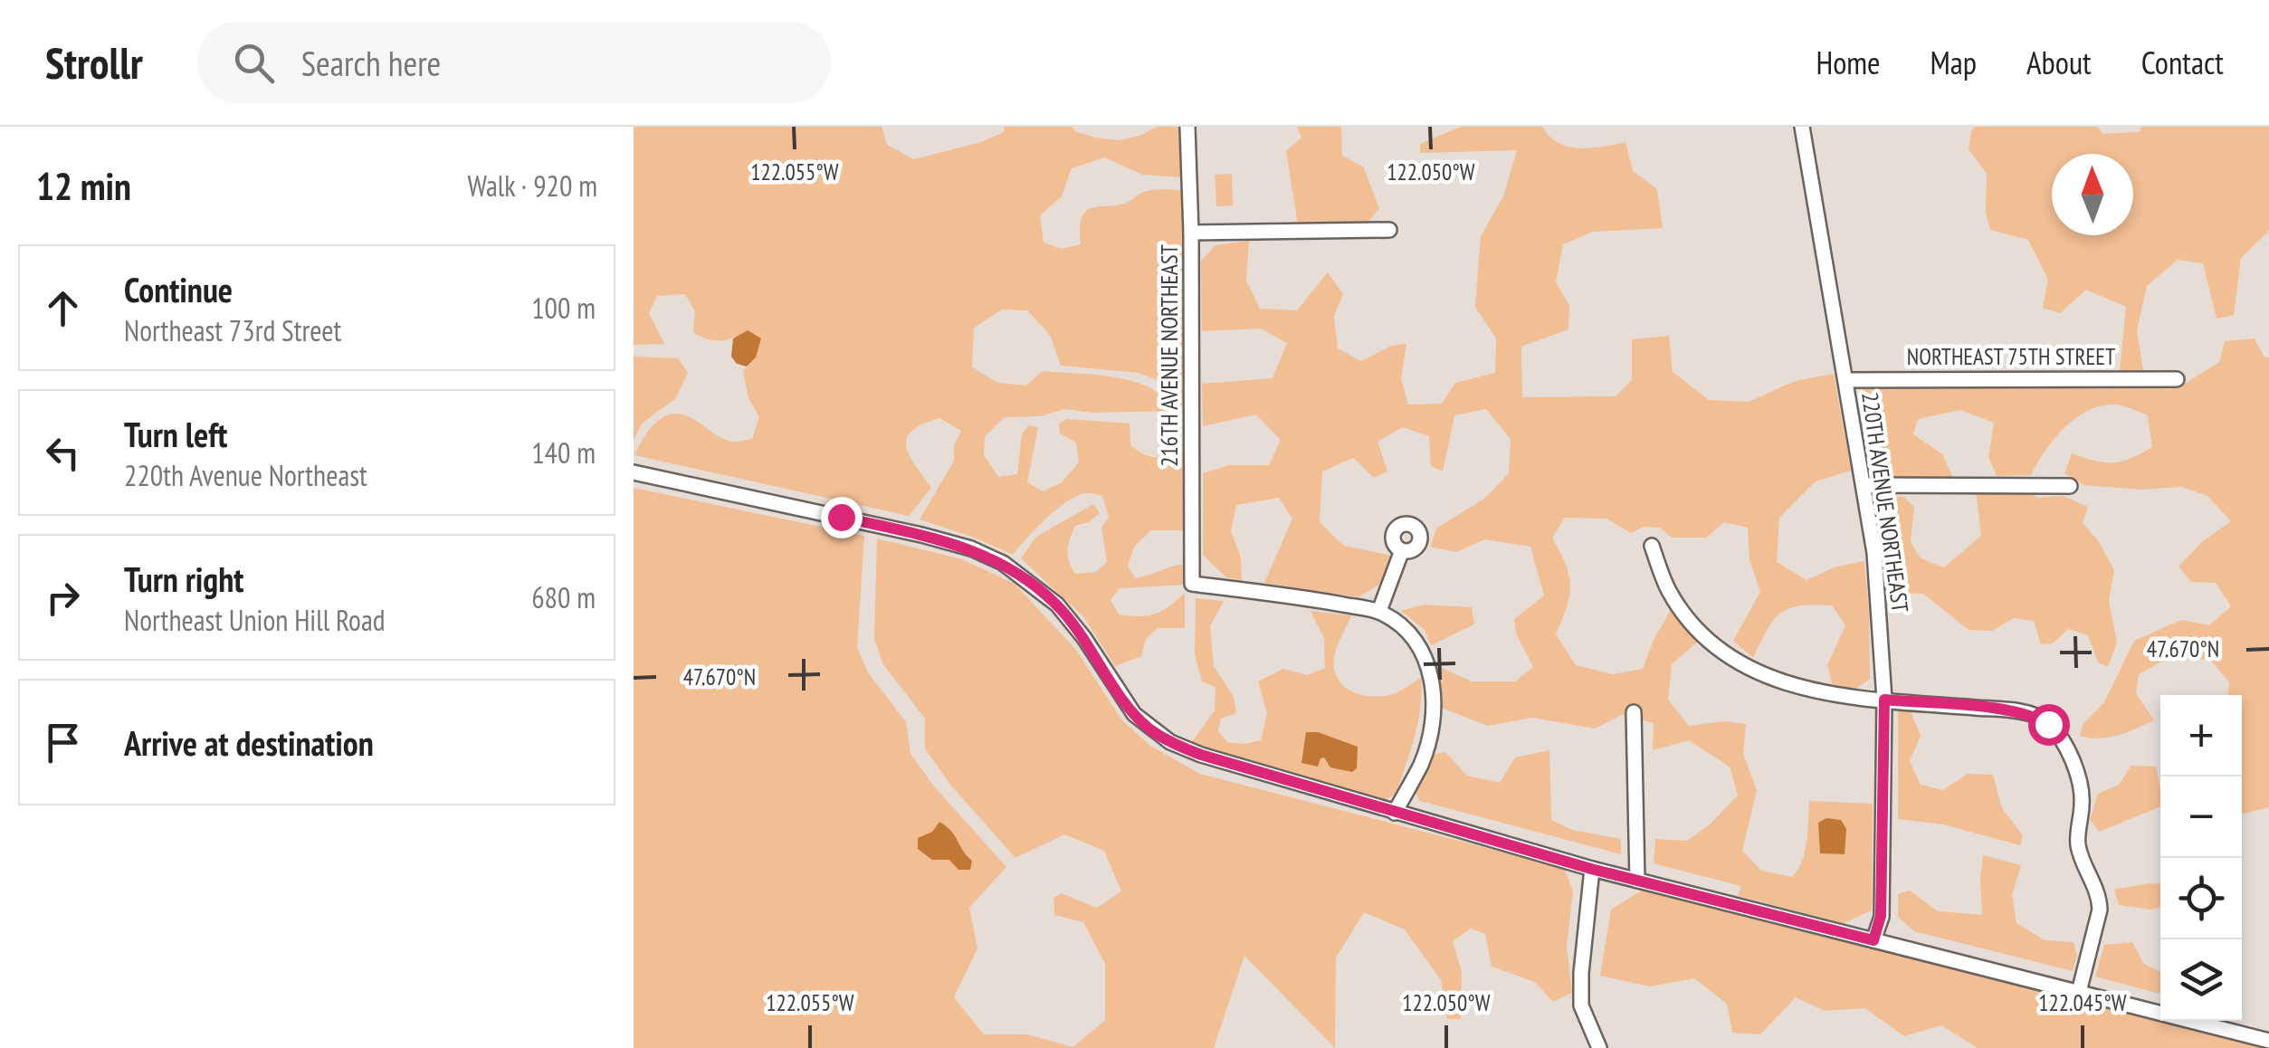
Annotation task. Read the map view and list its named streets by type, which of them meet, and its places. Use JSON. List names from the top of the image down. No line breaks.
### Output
{"streets":{"street":["216TH AVENUE NORTHEAST","NORTHEAST 75TH STREET","220TH AVENUE NORTHEAST"]},"crossings":[["NORTHEAST 75TH STREET","220TH AVENUE NORTHEAST"]],"north":"top","page":{"header":"Strollr","search":"Search here","nav":["Home","Map","About","Contact"],"heading":["12 min","Walk · 920 m"],"list":[["Continue","Northeast 73rd Street","100 m"],["Turn left","220th Avenue Northeast","140 m"],["Turn right","Northeast Union Hill Road","680 m"],"Arrive at destination"],"map_buttons":["+","−"]},"coordinates":["122.055°W","122.050°W","47.670°N","122.045°W"]}
